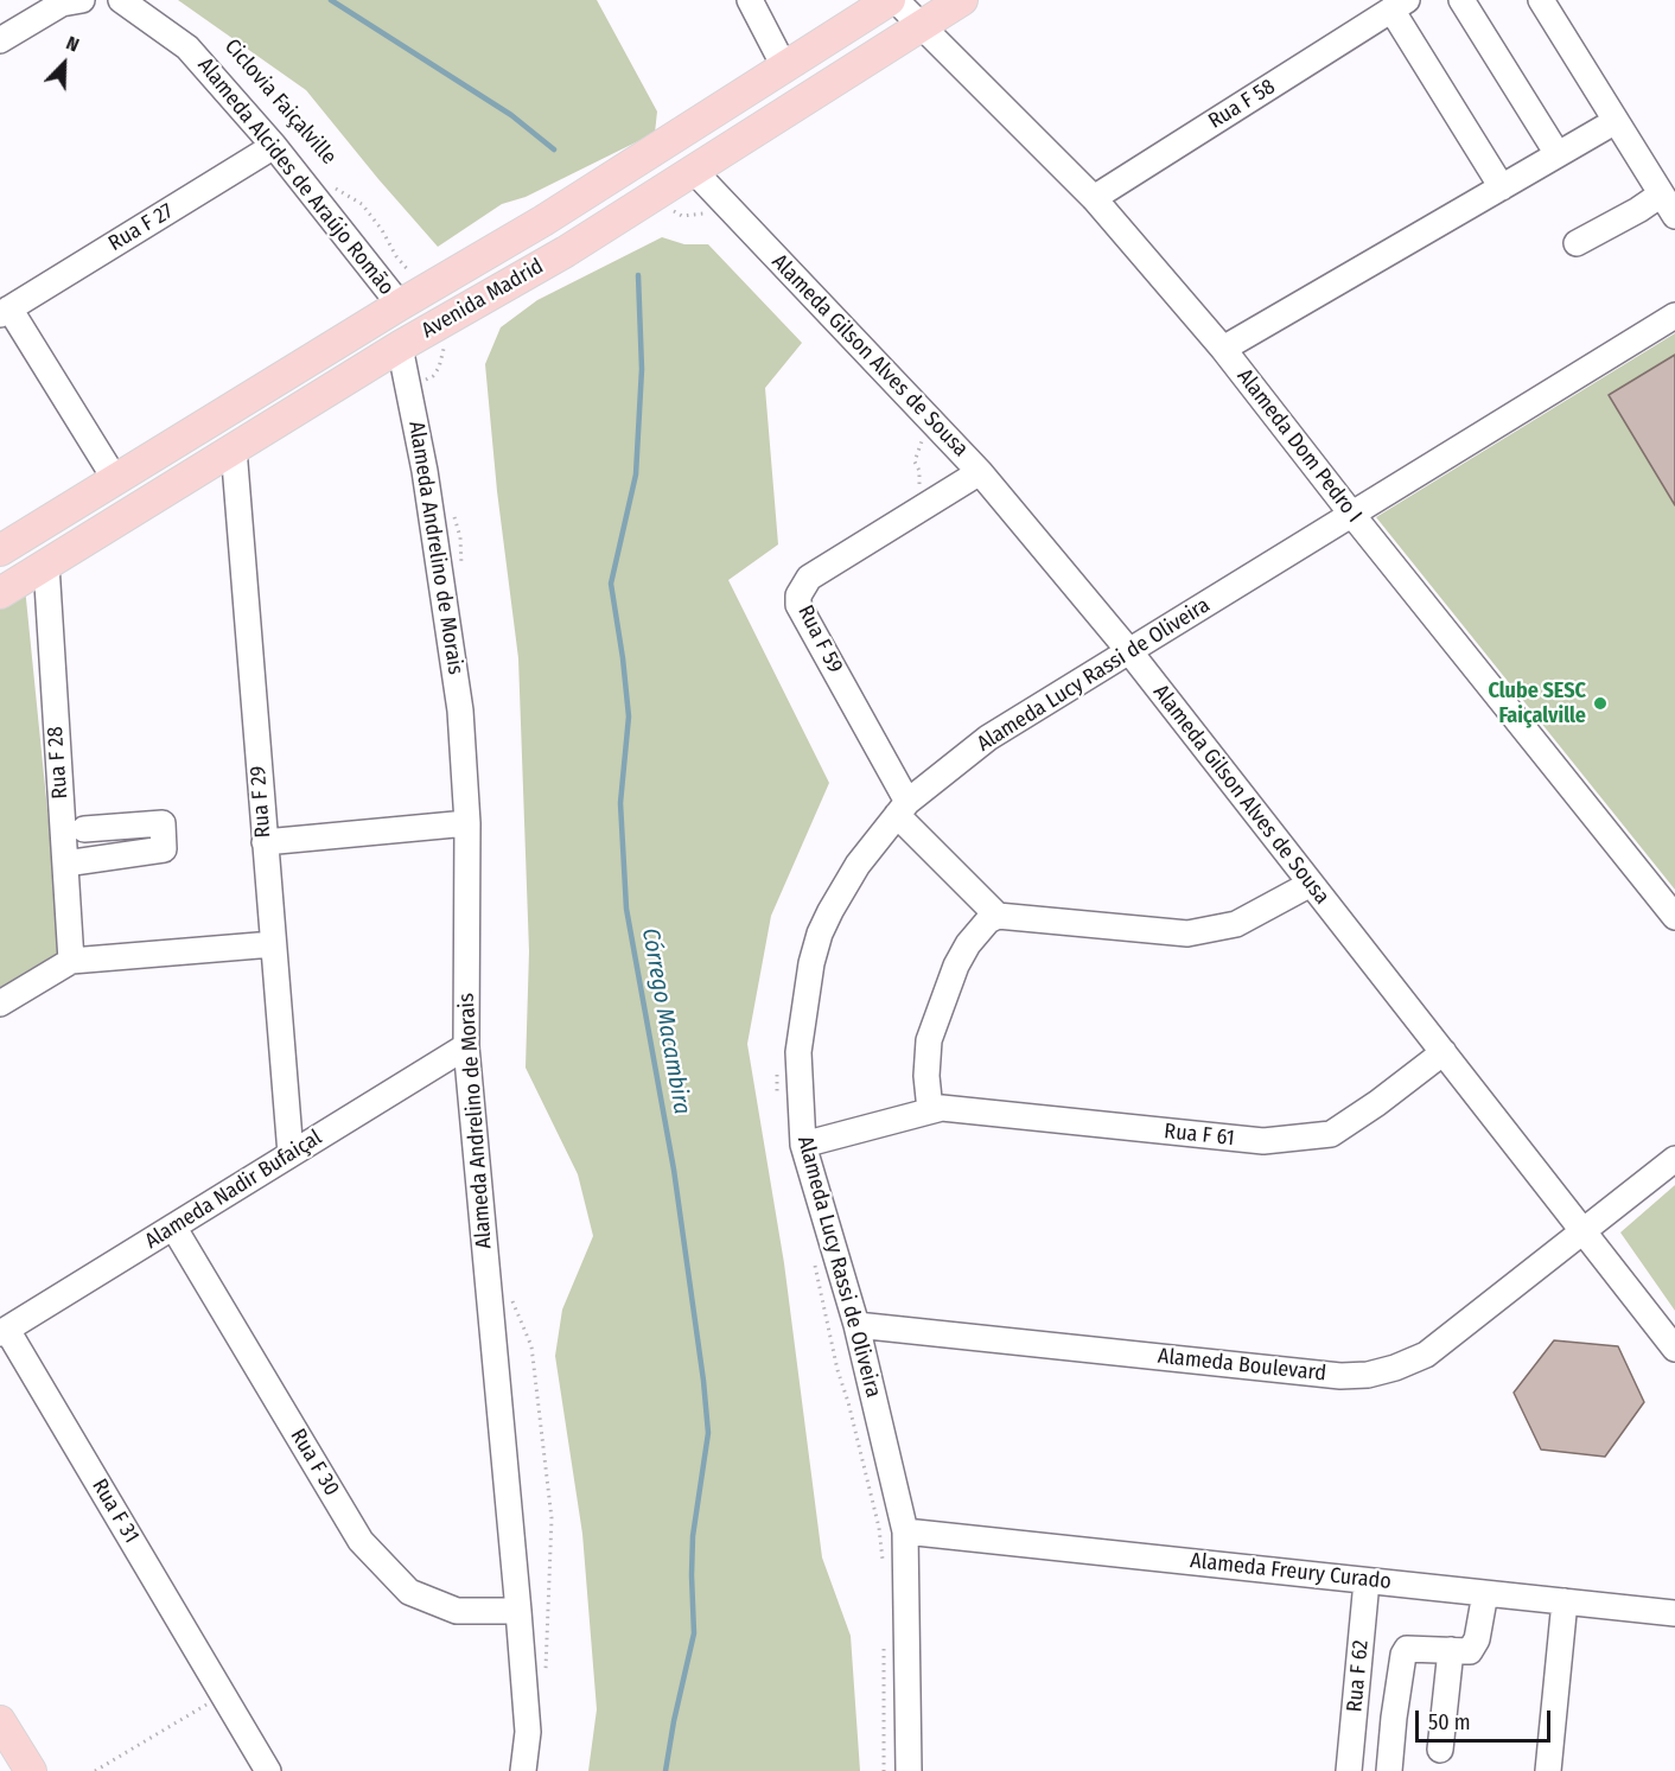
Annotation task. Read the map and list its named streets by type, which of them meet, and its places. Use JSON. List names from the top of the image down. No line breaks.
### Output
{"streets":{"main road":["Avenida Madrid"],"street":["Rua F 58","Alameda Alcides de Araújo Romão","Rua F 27","Alameda Gilson Alves de Sousa","Alameda Dom Pedro I","Alameda Andrelino de Morais","Rua F 59","Alameda Lucy Rassi de Oliveira","Rua F 28","Rua F 29","Rua F 61","Alameda Nadir Bufaiçal","Alameda Boulevard","Rua F 30","Rua F 31","Alameda Freury Curado","Rua F 62"],"path":["Ciclovia Faiçalville"]},"crossings":[["Rua F 58","Alameda Dom Pedro I"],["Alameda Alcides de Araújo Romão","Rua F 27"],["Alameda Alcides de Araújo Romão","Avenida Madrid"],["Rua F 27","Avenida Madrid"],["Avenida Madrid","Alameda Gilson Alves de Sousa"],["Avenida Madrid","Alameda Dom Pedro I"],["Avenida Madrid","Alameda Andrelino de Morais"],["Avenida Madrid","Rua F 28"],["Avenida Madrid","Rua F 29"],["Alameda Gilson Alves de Sousa","Rua F 59"],["Alameda Gilson Alves de Sousa","Alameda Lucy Rassi de Oliveira"],["Alameda Gilson Alves de Sousa","Rua F 61"],["Alameda Gilson Alves de Sousa","Alameda Boulevard"],["Alameda Dom Pedro I","Alameda Lucy Rassi de Oliveira"],["Alameda Andrelino de Morais","Alameda Nadir Bufaiçal"],["Alameda Andrelino de Morais","Rua F 30"],["Rua F 59","Alameda Lucy Rassi de Oliveira"],["Alameda Lucy Rassi de Oliveira","Rua F 61"],["Alameda Lucy Rassi de Oliveira","Alameda Boulevard"],["Alameda Lucy Rassi de Oliveira","Alameda Freury Curado"],["Rua F 29","Alameda Nadir Bufaiçal"],["Alameda Nadir Bufaiçal","Rua F 30"],["Alameda Nadir Bufaiçal","Rua F 31"],["Alameda Freury Curado","Rua F 62"]],"water":["Córrego Macambira"],"places":["Clube SESC Faiçalville"],"scale_bar":"50 m","north":"top right"}
